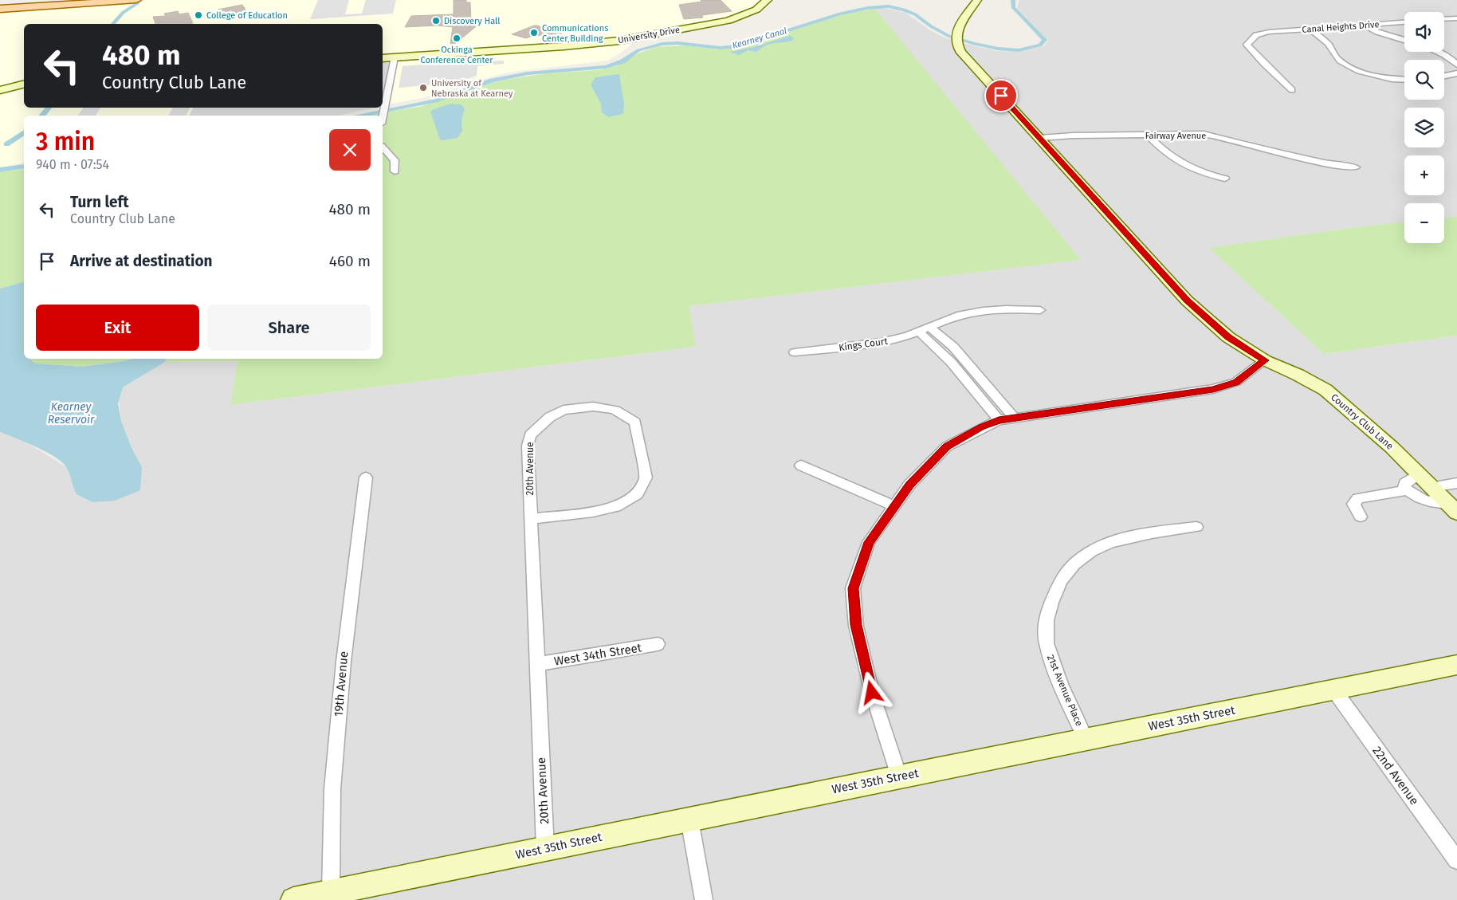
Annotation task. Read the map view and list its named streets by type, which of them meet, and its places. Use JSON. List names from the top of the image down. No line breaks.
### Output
{"streets":{"street":["Canal Heights Drive","University Drive","Fairway Avenue","Kings Court","Country Club Lane","20th Avenue","West 34th Street","19th Avenue","21st Avenue Place","West 35th Street","22nd Avenue"]},"crossings":[["Fairway Avenue","Country Club Lane"],["20th Avenue","West 34th Street"],["20th Avenue","West 35th Street"],["19th Avenue","West 35th Street"],["21st Avenue Place","West 35th Street"],["West 35th Street","22nd Avenue"]],"water":["Kearney Canal","Kearney Reservoir"],"places":["College of Education","Discovery Hall","Communications Center Building","Ockinga Conference Center","University of Nebraska at Kearney"],"page":{"map_buttons":["+","−"],"turn":["480 m","Country Club Lane"],"heading":["3 min","940 m · 07:54"],"list":[{"name":"Turn left","note":"Country Club Lane","value":"480 m"},{"name":"Arrive at destination","value":"460 m"}],"buttons":["Exit","Share"]}}
